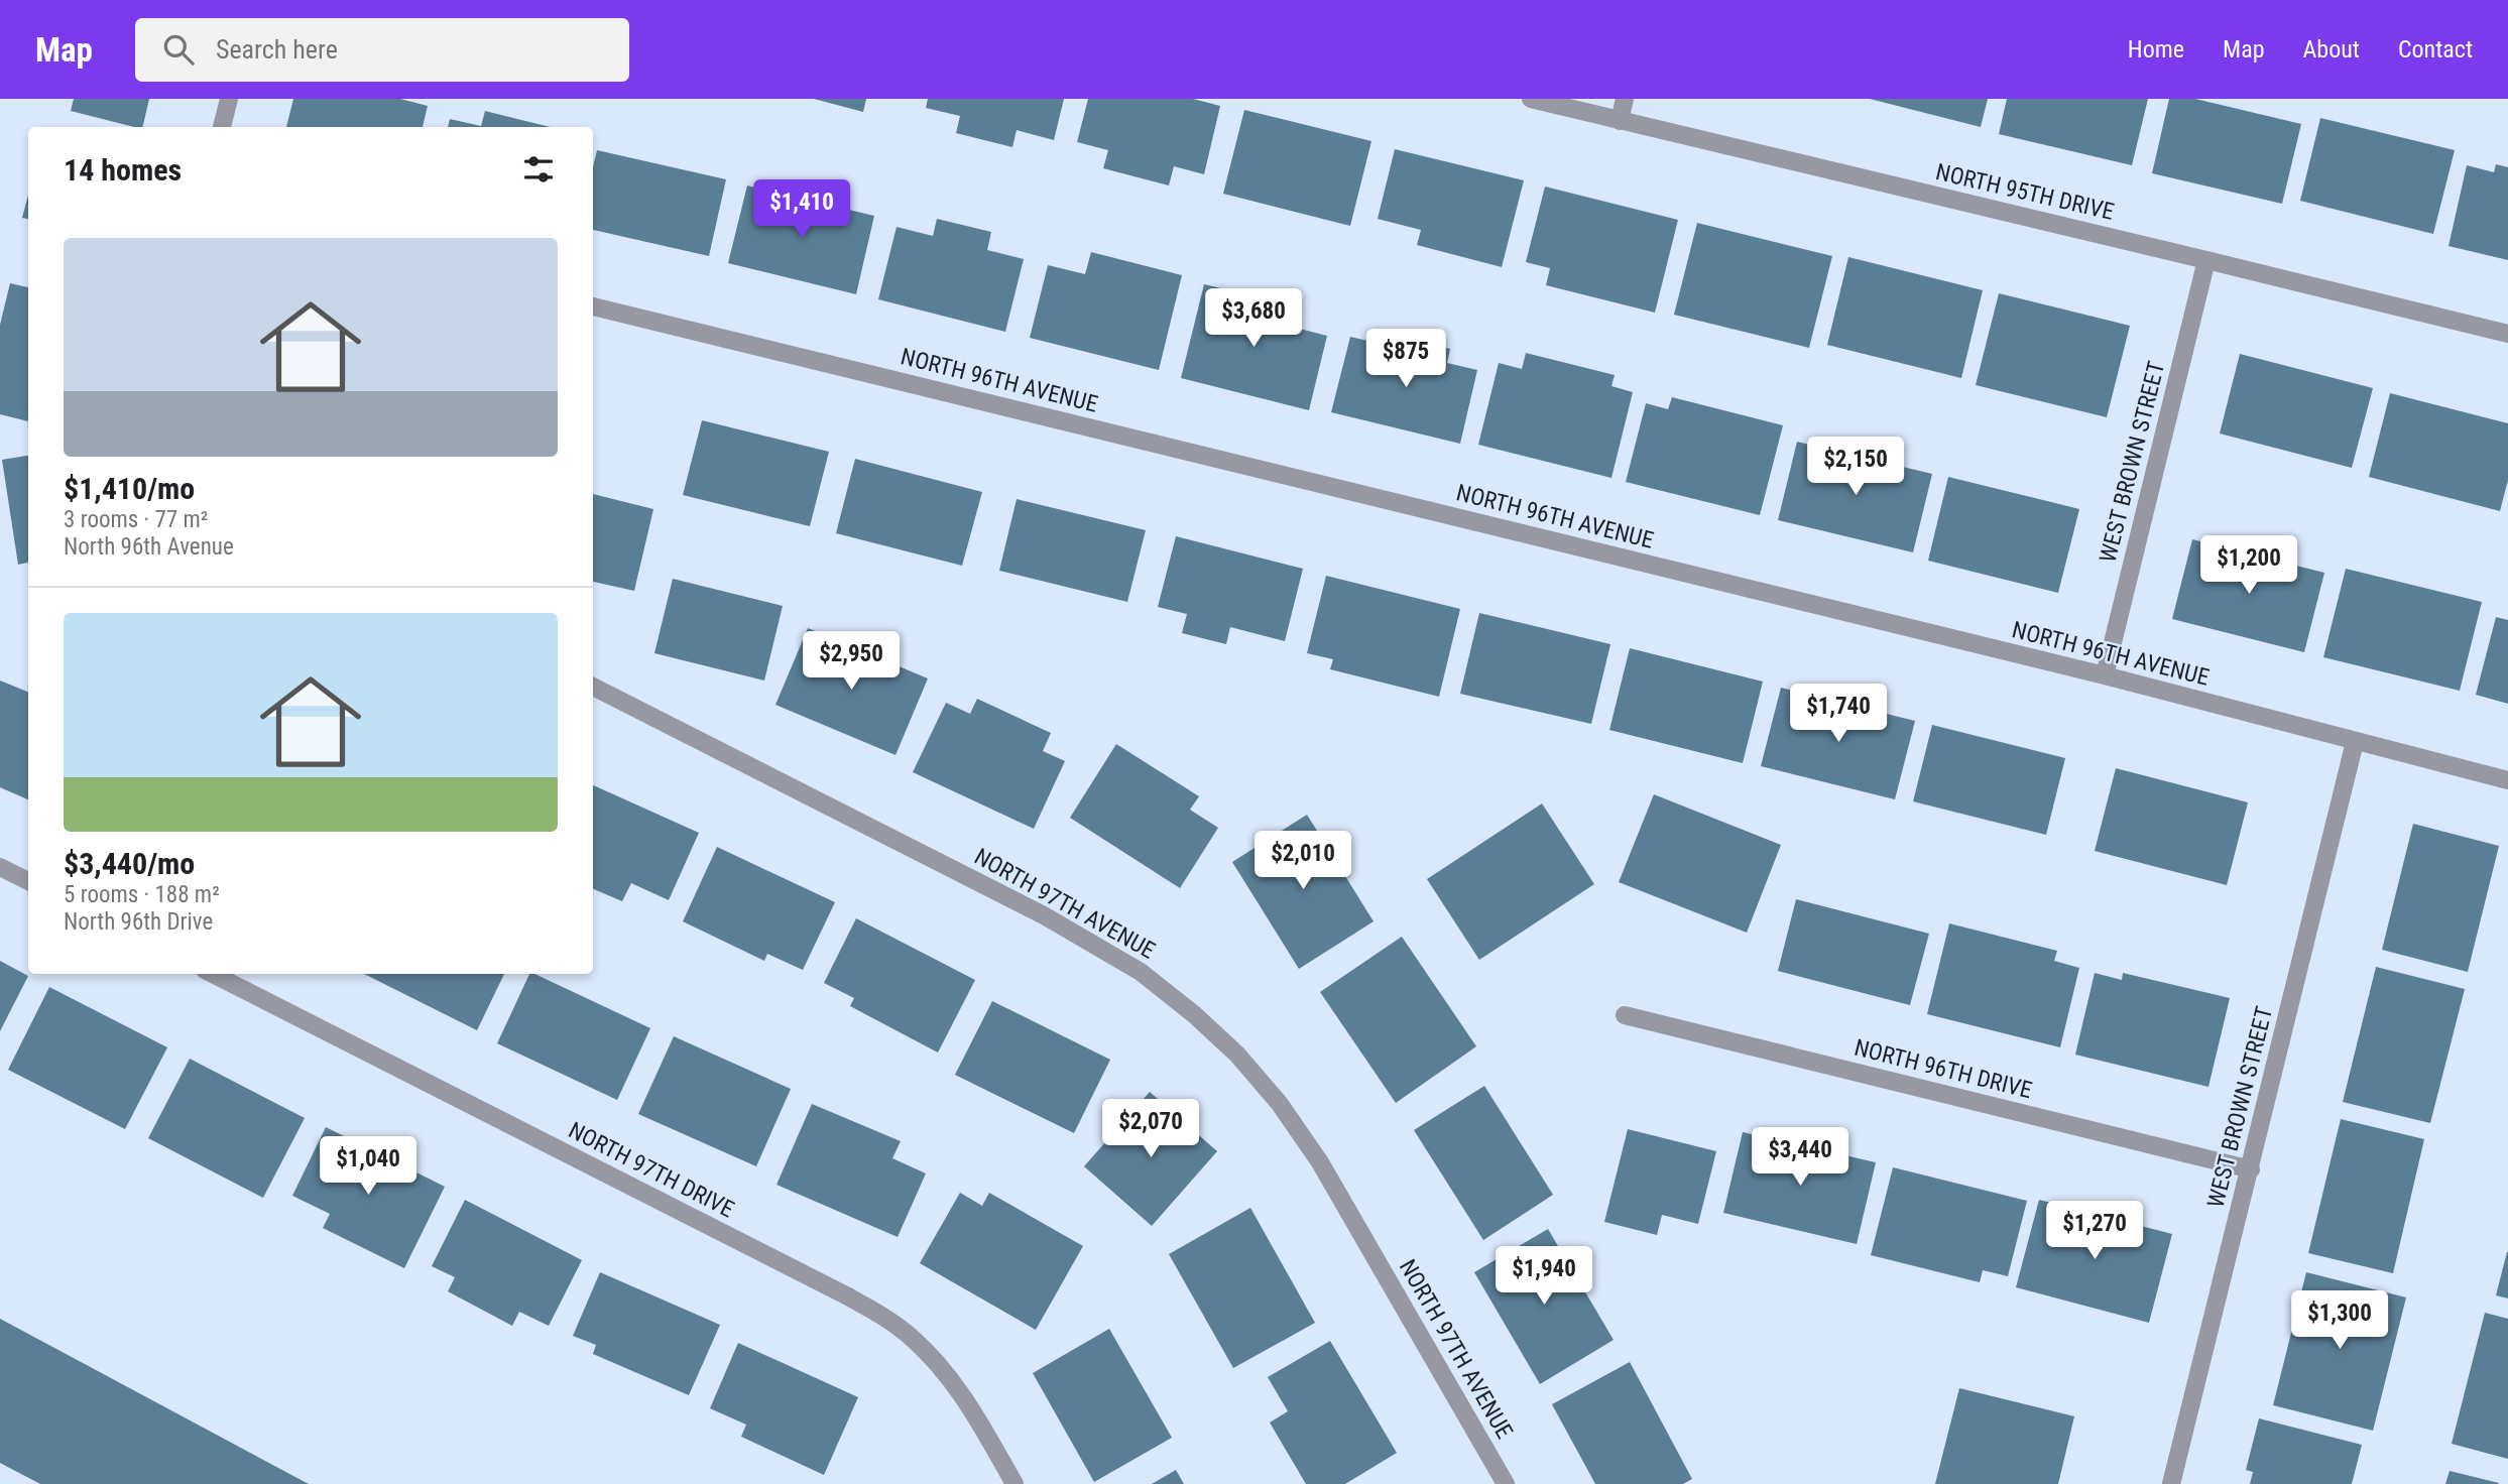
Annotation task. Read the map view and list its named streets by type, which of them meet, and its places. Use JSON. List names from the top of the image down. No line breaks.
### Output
{"streets":{"street":["NORTH 95TH DRIVE","NORTH 96TH AVENUE","WEST BROWN STREET","NORTH 97TH AVENUE","NORTH 96TH DRIVE","NORTH 97TH DRIVE"]},"crossings":[["NORTH 95TH DRIVE","WEST BROWN STREET"],["NORTH 96TH AVENUE","WEST BROWN STREET"],["WEST BROWN STREET","NORTH 96TH DRIVE"]],"page":{"header":"Map","search":"Search here","nav":["Home","Map","About","Contact"],"heading":"14 homes","price":["$1,410","$3,680","$875","$2,150","$1,200","$2,950","$1,740","$2,010","$2,070","$3,440","$1,040","$1,270","$1,940","$1,300"],"list":[{"name":"$1,410/mo","note":"3 rooms · 77 m² · North 96th Avenue"},{"name":"$3,440/mo","note":"5 rooms · 188 m² · North 96th Drive"}]}}
